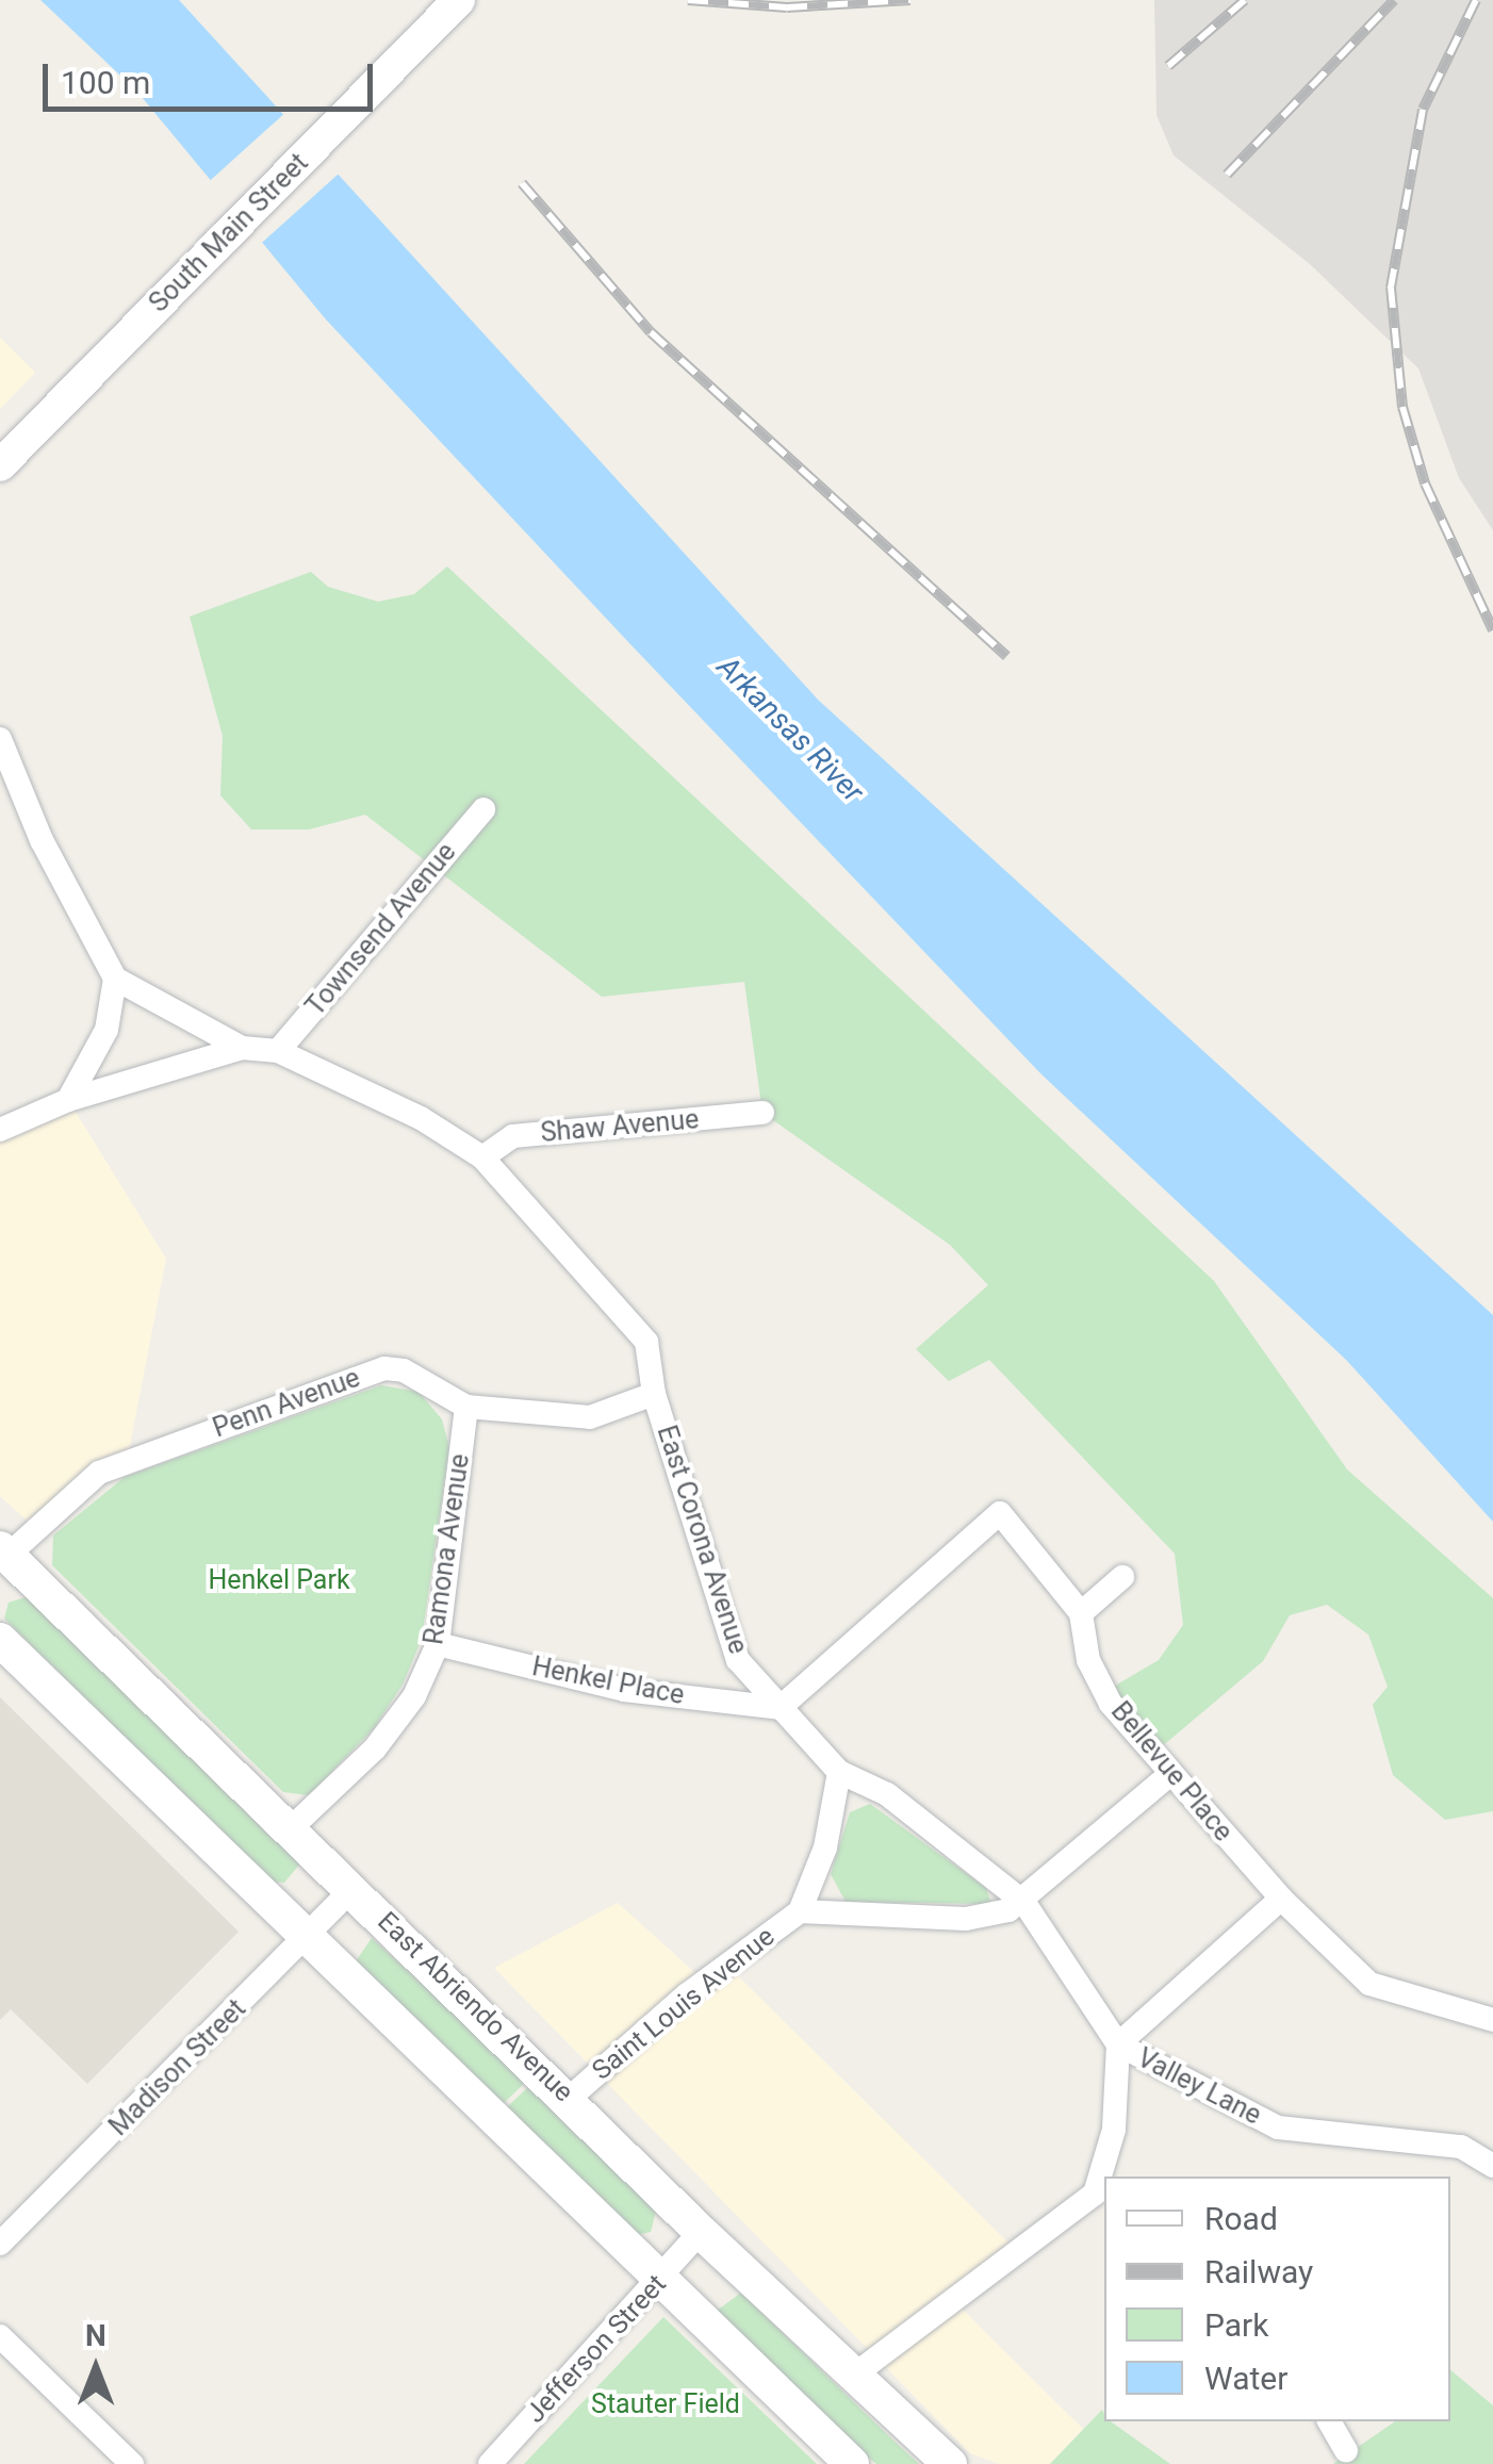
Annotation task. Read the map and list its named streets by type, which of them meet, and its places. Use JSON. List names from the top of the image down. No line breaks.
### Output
{"streets":{"main road":["East Abriendo Avenue"],"street":["South Main Street","Townsend Avenue","Shaw Avenue","Penn Avenue","East Corona Avenue","Ramona Avenue","Henkel Place","Bellevue Place","Saint Louis Avenue","Madison Street","Valley Lane","Jefferson Street"]},"crossings":[["Townsend Avenue","East Corona Avenue"],["Shaw Avenue","East Corona Avenue"],["Penn Avenue","East Corona Avenue"],["Penn Avenue","Ramona Avenue"],["Penn Avenue","East Abriendo Avenue"],["East Corona Avenue","Henkel Place"],["East Corona Avenue","Bellevue Place"],["East Corona Avenue","Saint Louis Avenue"],["East Corona Avenue","Valley Lane"],["Ramona Avenue","Henkel Place"],["Ramona Avenue","East Abriendo Avenue"],["Henkel Place","Bellevue Place"],["Bellevue Place","Valley Lane"],["Saint Louis Avenue","East Abriendo Avenue"],["East Abriendo Avenue","Madison Street"],["East Abriendo Avenue","Jefferson Street"]],"water":["Arkansas River"],"parks":["Henkel Park","Stauter Field"],"legend":["Road","Railway","Park","Water"],"scale_bar":"100 m","north":"top"}
